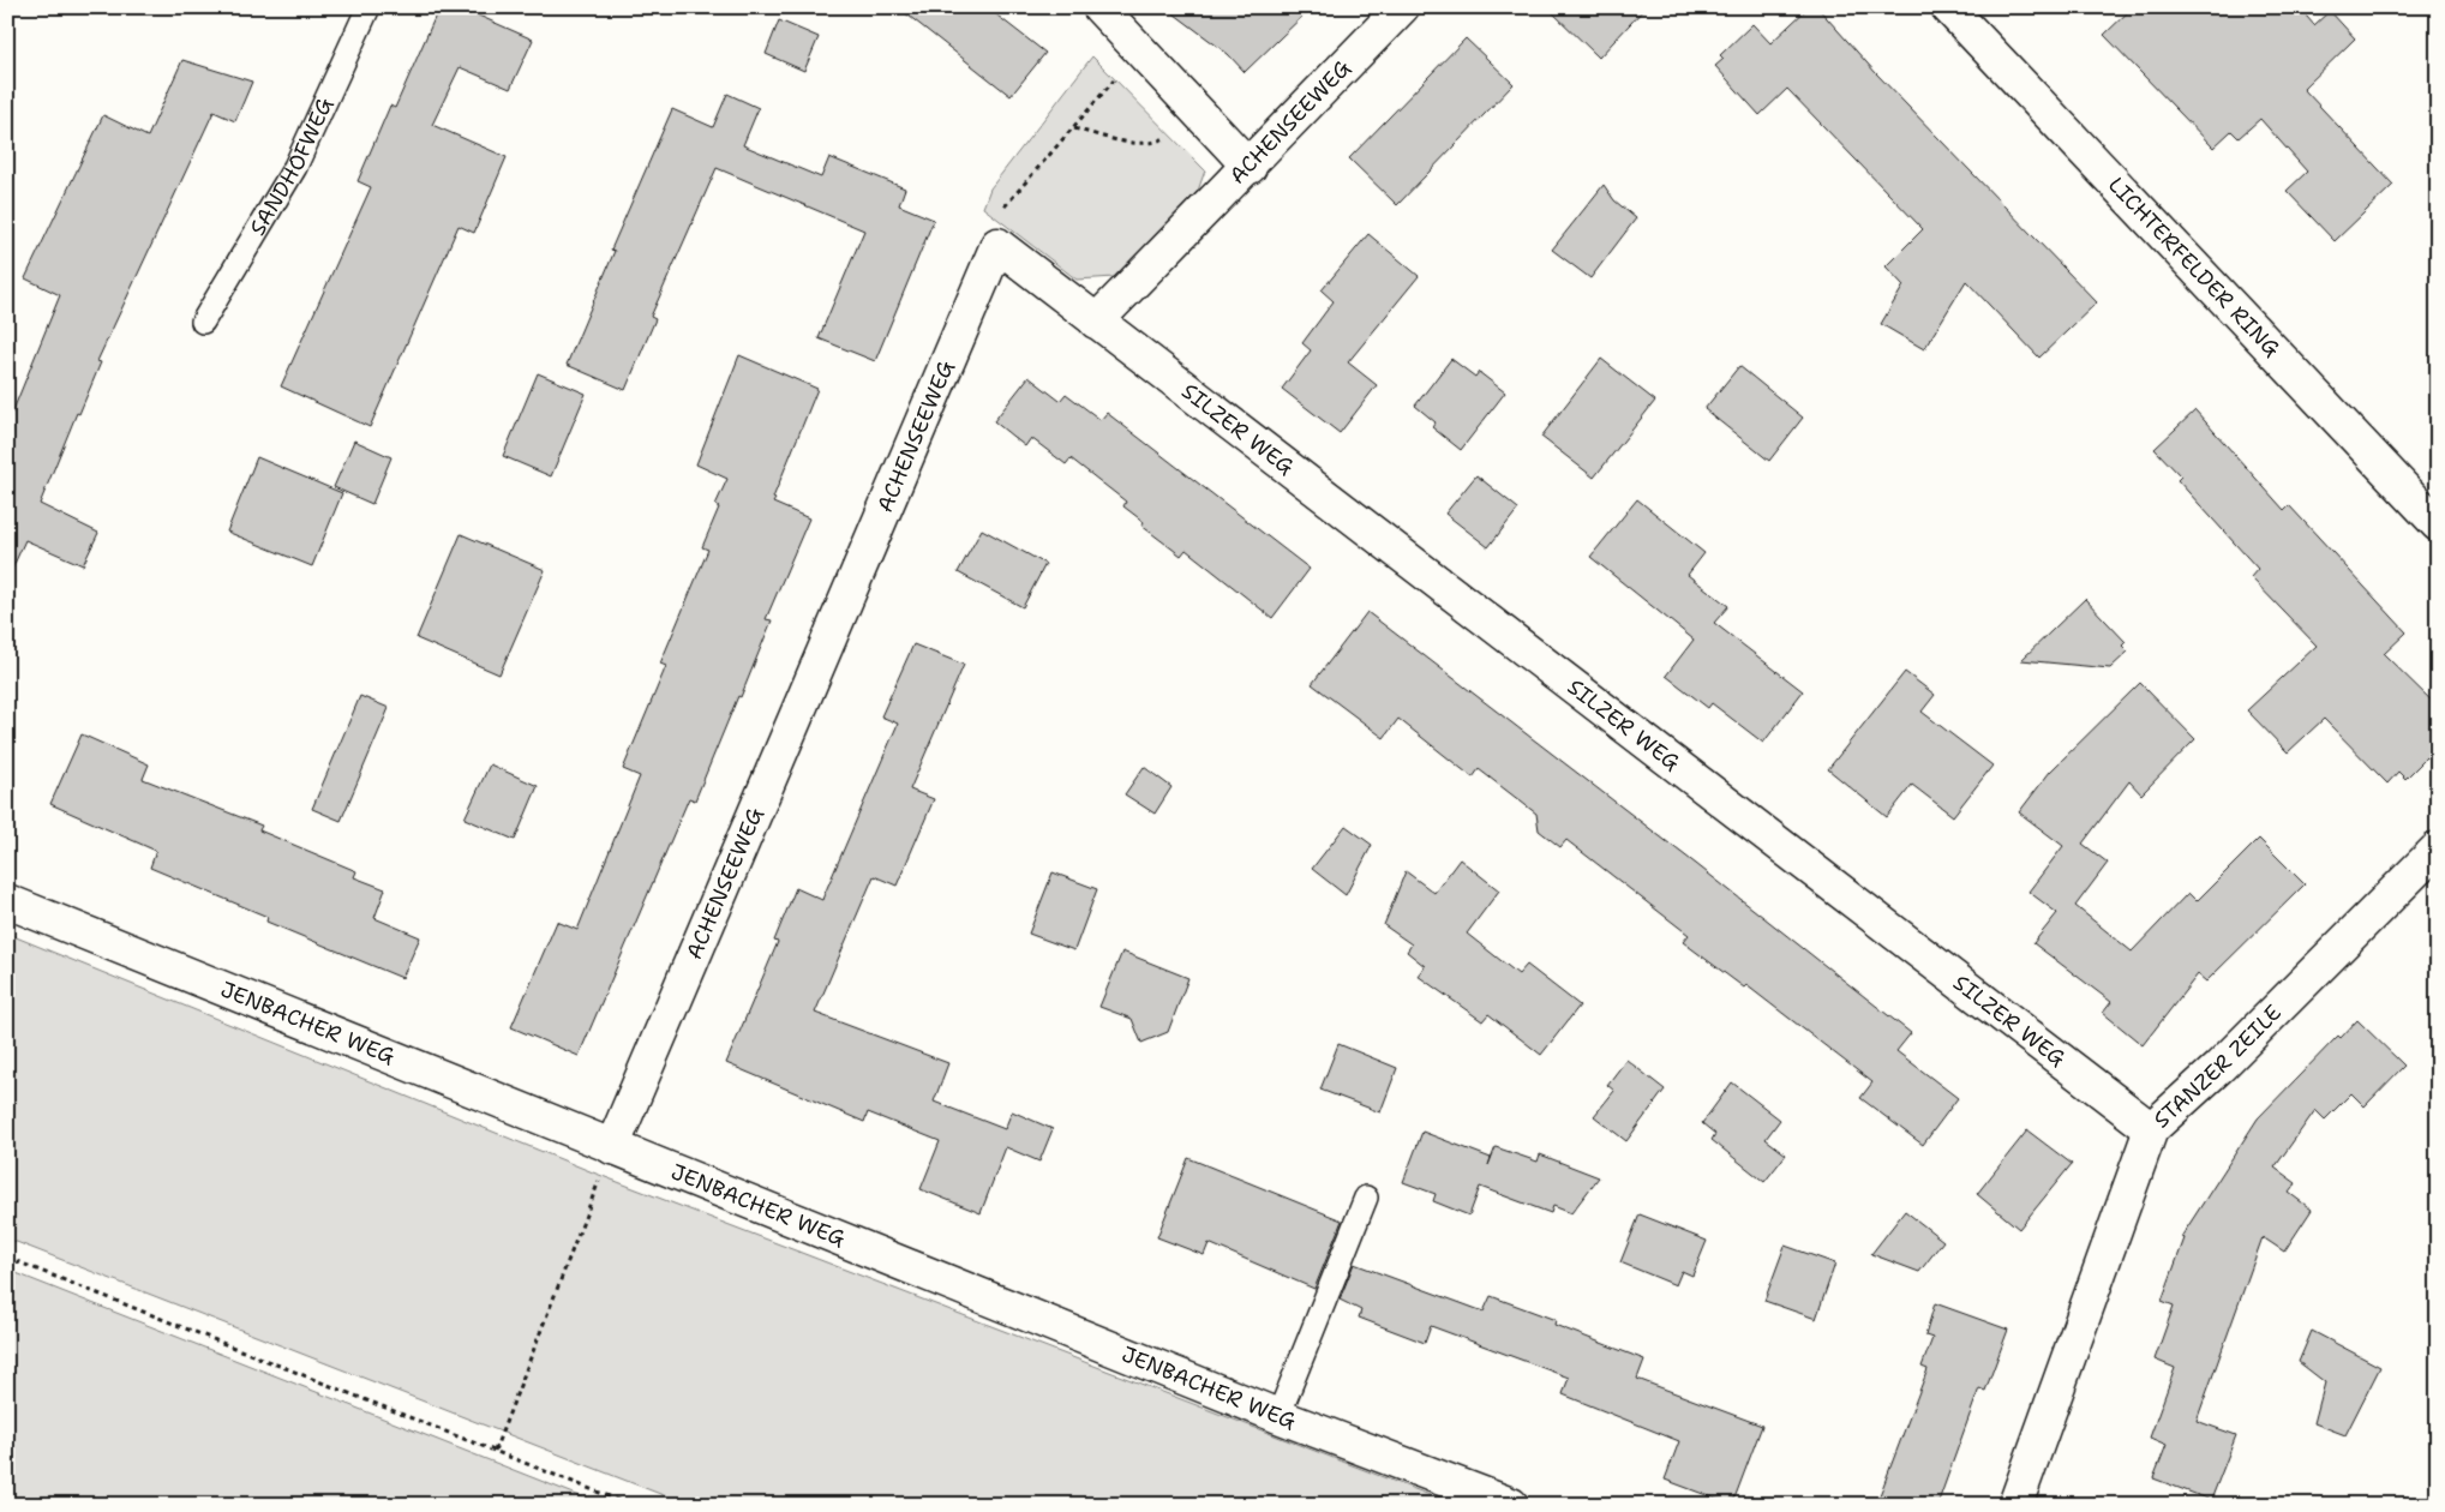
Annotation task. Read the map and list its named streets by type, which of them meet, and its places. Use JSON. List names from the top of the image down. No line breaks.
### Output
{"streets":{"street":["ACHENSEEWEG","LICHTERFELDER RING","SILZER WEG","JENBACHER WEG","STANZER ZEILE"],"lane":["SANDHOFWEG"]},"crossings":[["ACHENSEEWEG","SILZER WEG"],["ACHENSEEWEG","JENBACHER WEG"],["SILZER WEG","STANZER ZEILE"]]}
